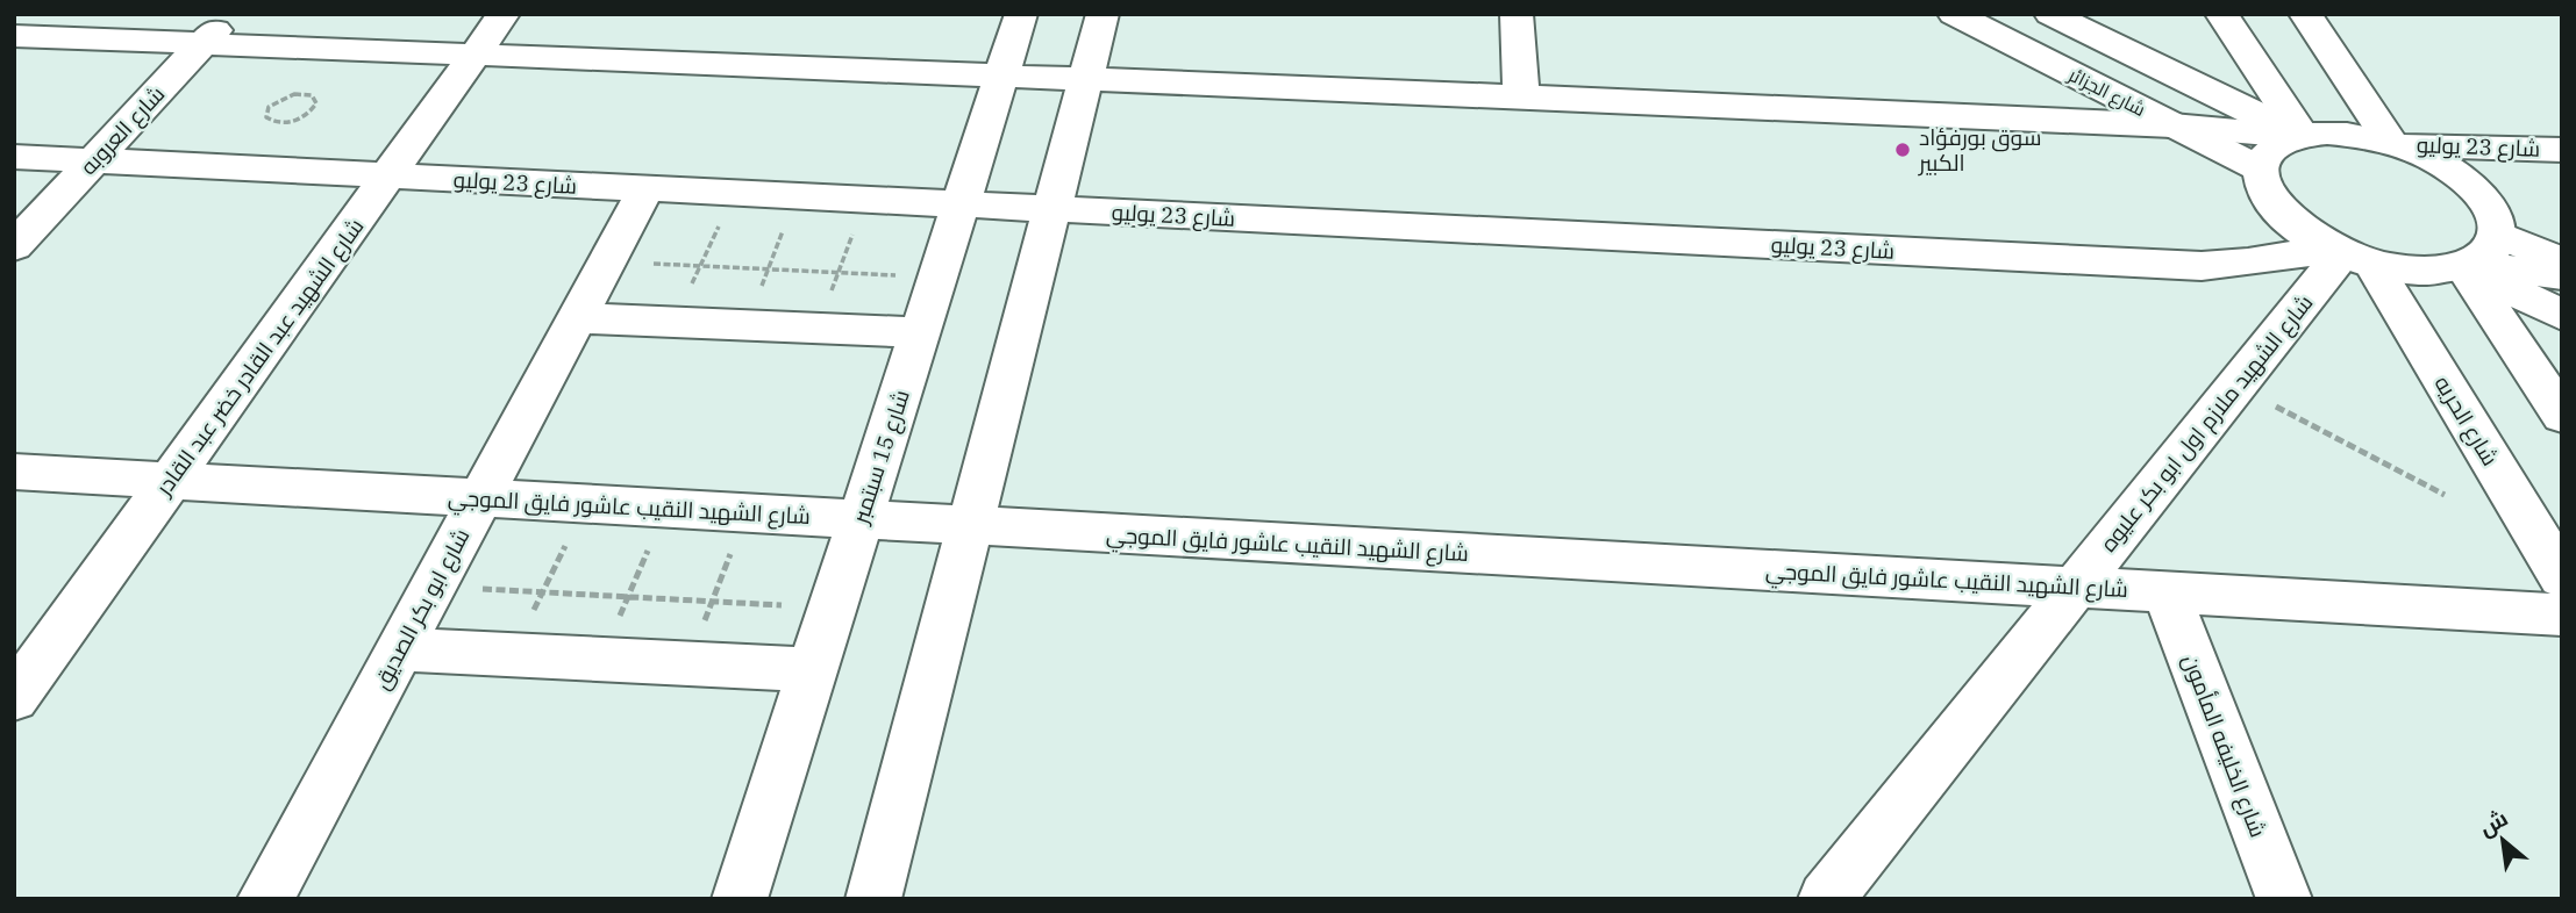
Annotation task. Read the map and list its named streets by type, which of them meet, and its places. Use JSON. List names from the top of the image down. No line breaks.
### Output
{"streets":{"street":["شارع الجزائر","شارع العروبه","شارع 23 يوليو","شارع الشهيد عبد القادر خضر عبد القادر","شارع الحريه","شارع الشهيد ملازم اول ابو بكر عليوه","شارع 15 سبتمبر","شارع الشهيد النقيب عاشور فايق الموجي","شارع ابو بكر الصديق","شارع الخليفه المأمون"]},"crossings":[["شارع العروبه","شارع 23 يوليو"],["شارع 23 يوليو","شارع الشهيد عبد القادر خضر عبد القادر"],["شارع 23 يوليو","شارع الحريه"],["شارع 23 يوليو","شارع الشهيد ملازم اول ابو بكر عليوه"],["شارع 23 يوليو","شارع 15 سبتمبر"],["شارع 23 يوليو","شارع ابو بكر الصديق"],["شارع الشهيد عبد القادر خضر عبد القادر","شارع الشهيد النقيب عاشور فايق الموجي"],["شارع الحريه","شارع الشهيد ملازم اول ابو بكر عليوه"],["شارع الشهيد ملازم اول ابو بكر عليوه","شارع الشهيد النقيب عاشور فايق الموجي"],["شارع 15 سبتمبر","شارع الشهيد النقيب عاشور فايق الموجي"],["شارع الشهيد النقيب عاشور فايق الموجي","شارع ابو بكر الصديق"],["شارع الشهيد النقيب عاشور فايق الموجي","شارع الخليفه المأمون"]],"places":["سوق بورفؤاد الكبير"],"north":"top left"}
